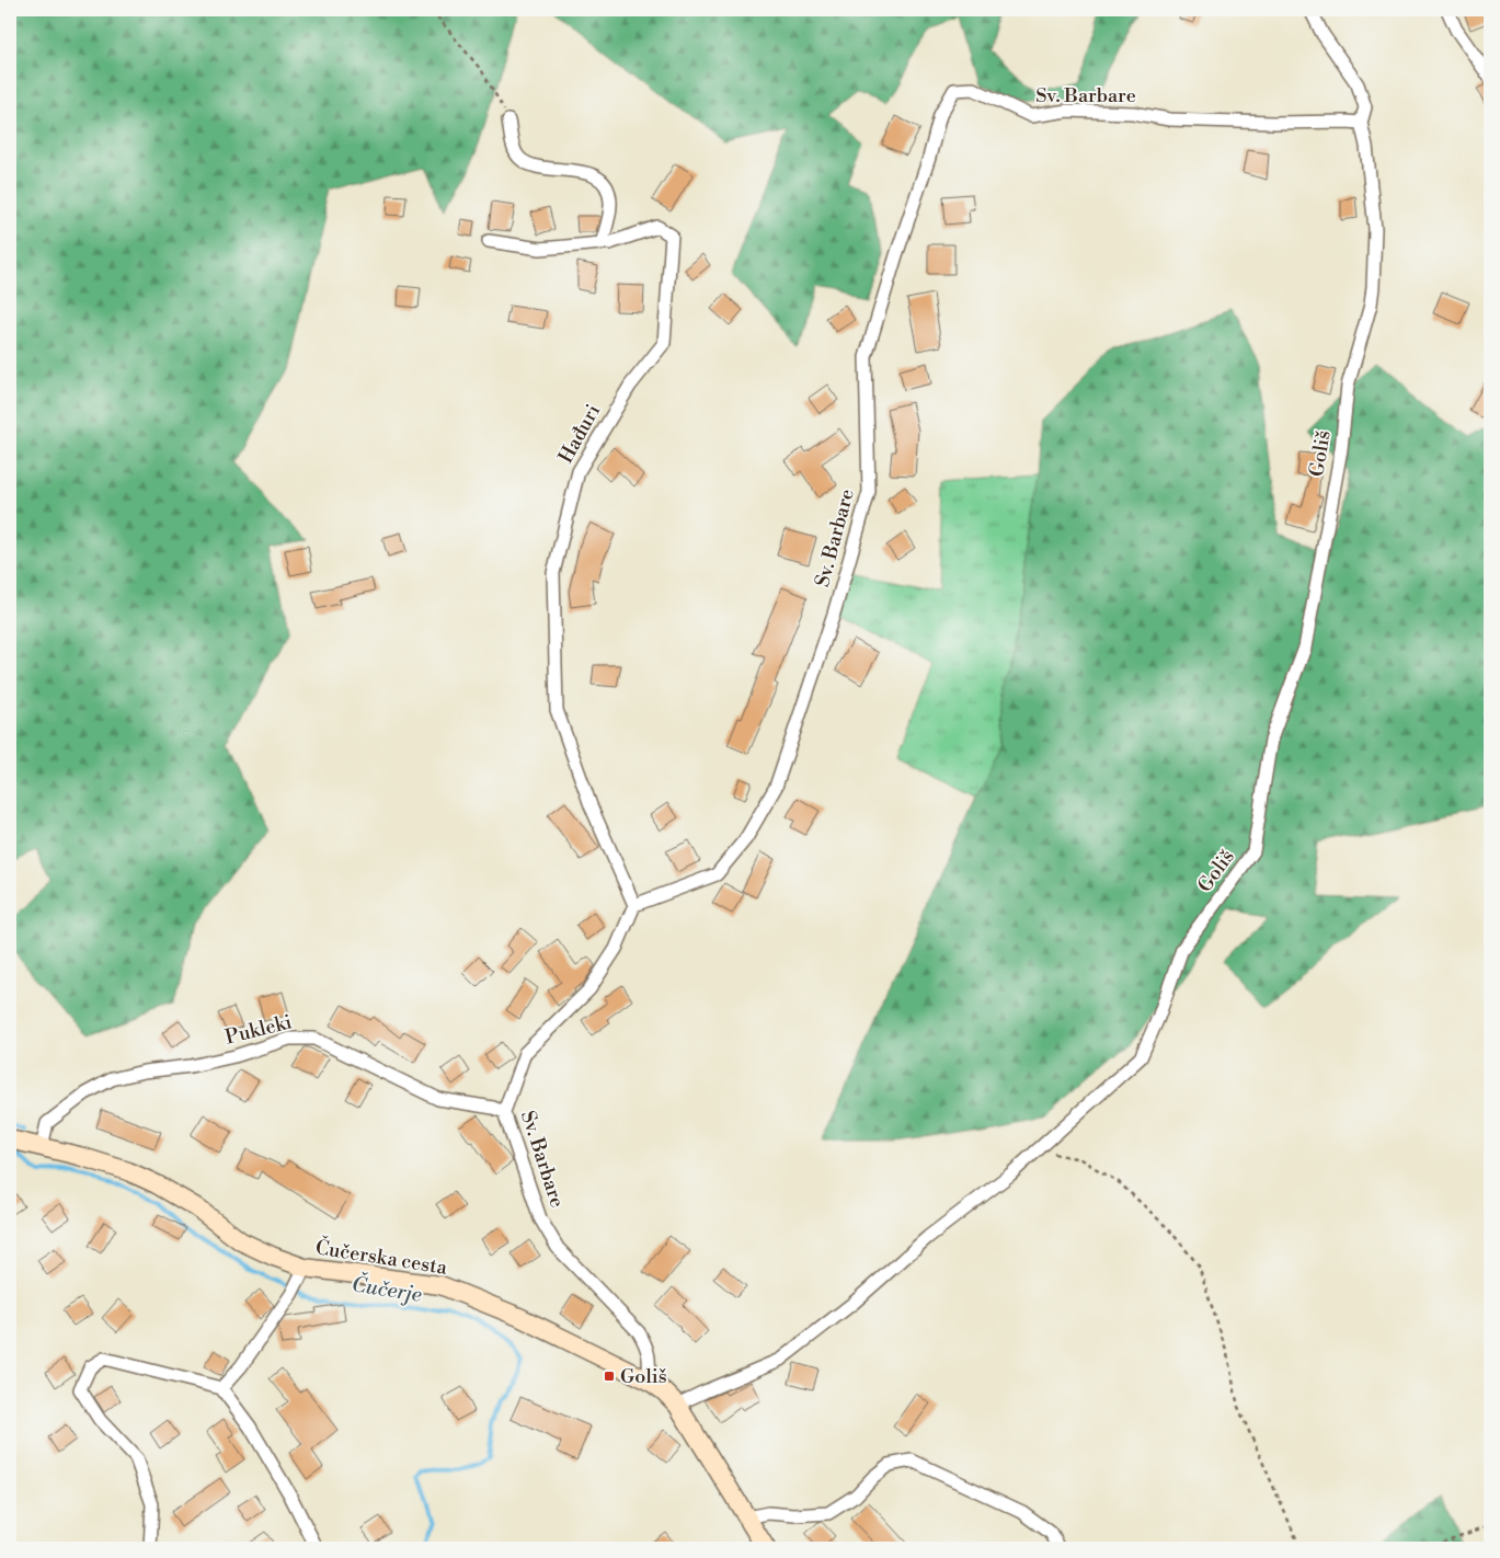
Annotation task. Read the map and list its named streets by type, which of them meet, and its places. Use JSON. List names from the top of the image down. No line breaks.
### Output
{"streets":{"street":["Sv. Barbare","Hađuri","Goliš","Pukleki","Čučerska cesta"]},"crossings":[["Sv. Barbare","Hađuri"],["Sv. Barbare","Goliš"],["Sv. Barbare","Pukleki"],["Sv. Barbare","Čučerska cesta"],["Goliš","Čučerska cesta"],["Pukleki","Čučerska cesta"]],"water":["Čučerje"],"places":{"transit":["Goliš"]}}
